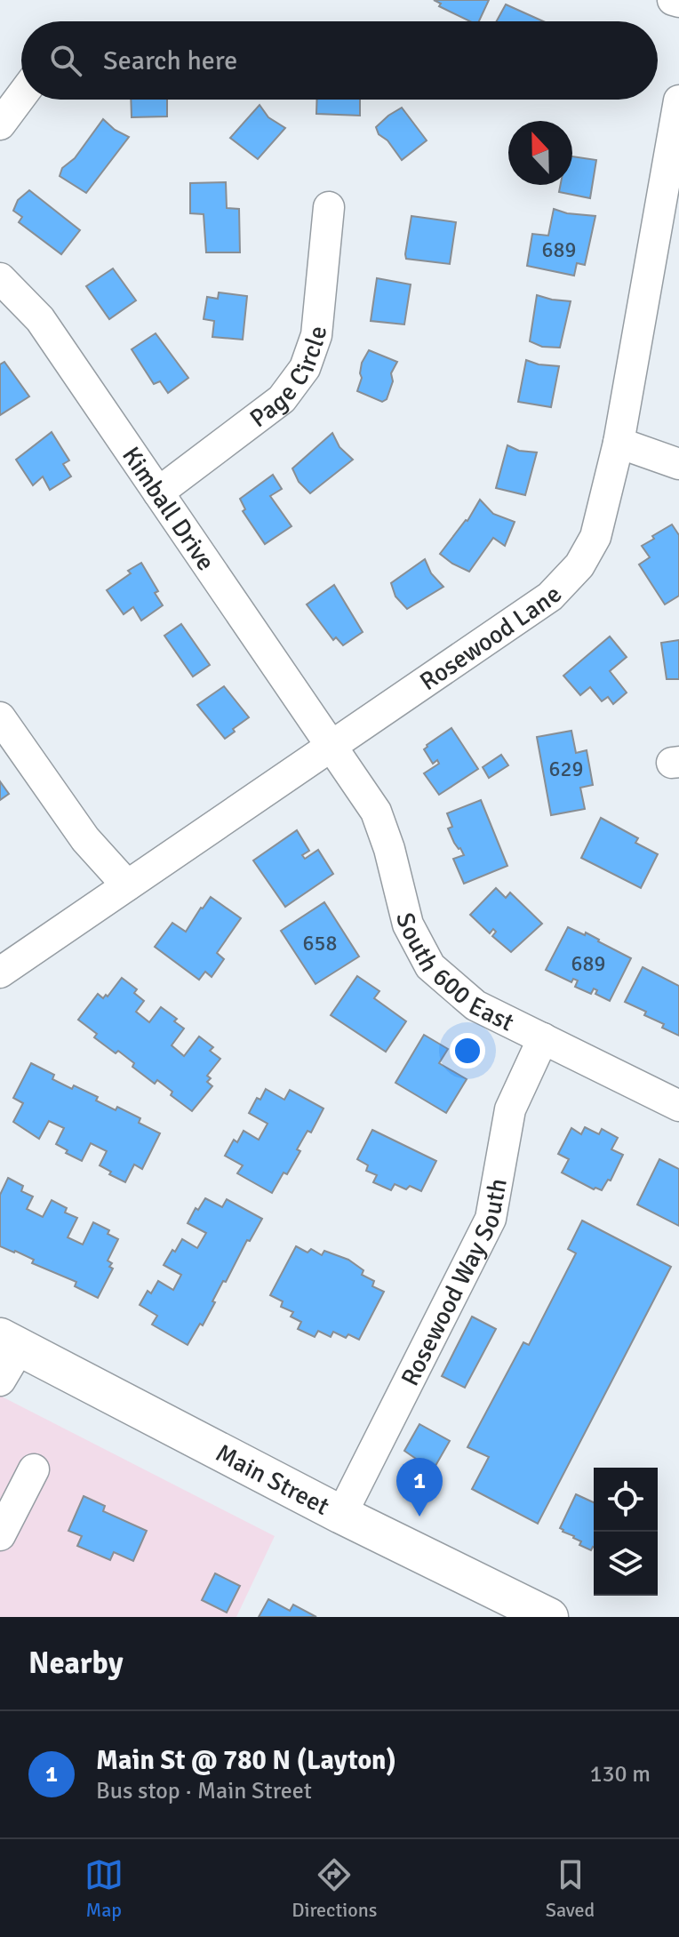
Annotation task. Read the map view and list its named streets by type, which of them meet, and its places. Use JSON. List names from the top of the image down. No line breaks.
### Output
{"streets":{"main road":["Main Street"],"street":["Page Circle","Kimball Drive","Rosewood Lane","South 600 East","Rosewood Way South"]},"crossings":[["Page Circle","Kimball Drive"],["Kimball Drive","Rosewood Lane"],["Kimball Drive","South 600 East"],["Rosewood Lane","South 600 East"],["South 600 East","Rosewood Way South"],["Rosewood Way South","Main Street"]],"house_numbers":["689","629","658","689"],"north":"top","page":{"search":"Search here","pins":"1","heading":"Nearby","list":[{"mark":"1","name":"Main St @ 780 N (Layton)","note":"Bus stop · Main Street","value":"130 m"}],"nav":["Map","Directions","Saved"]}}
